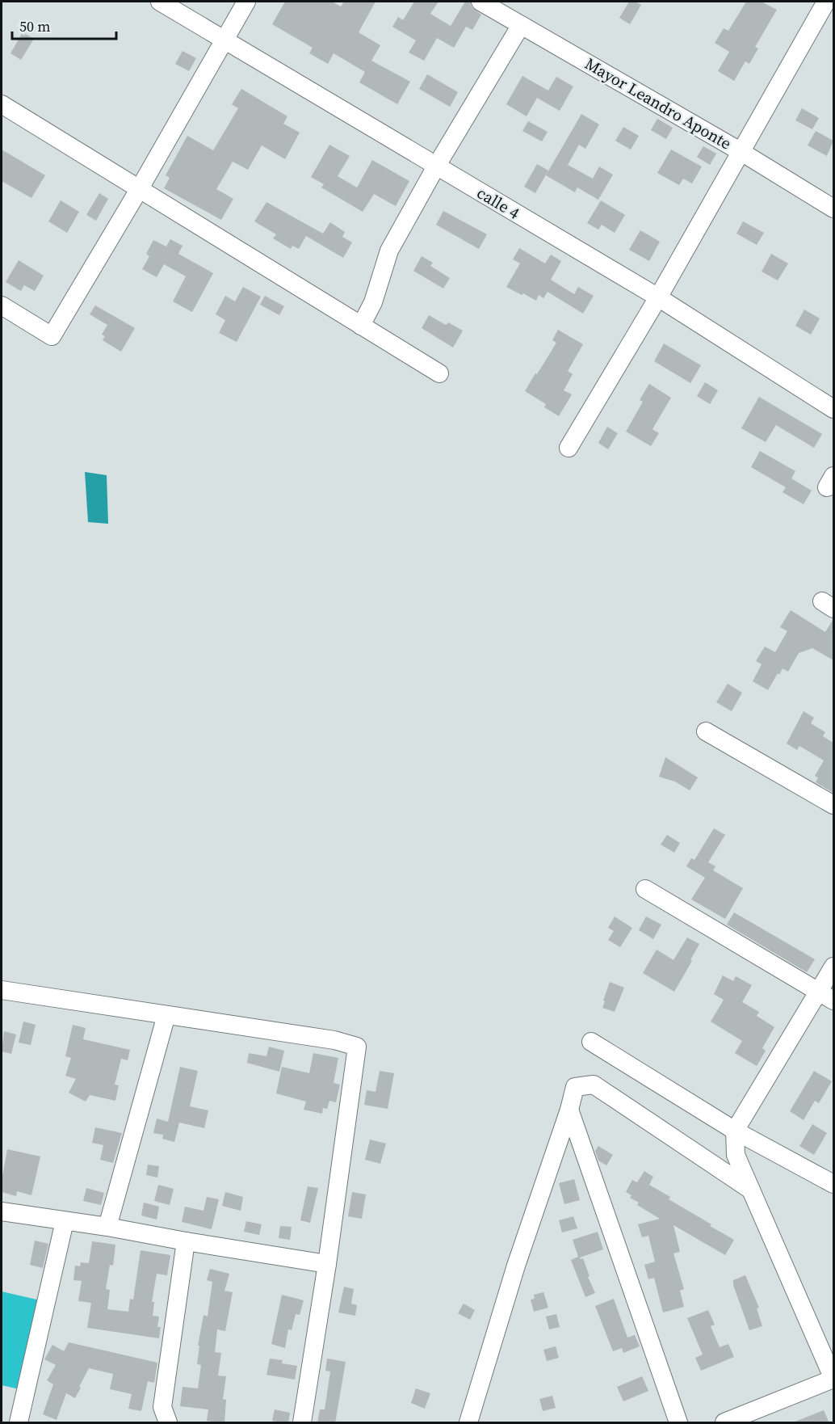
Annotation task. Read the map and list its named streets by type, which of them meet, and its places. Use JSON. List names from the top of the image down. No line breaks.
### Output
{"streets":{"street":["Mayor Leandro Aponte","calle 4"]},"scale_bar":"50 m"}
